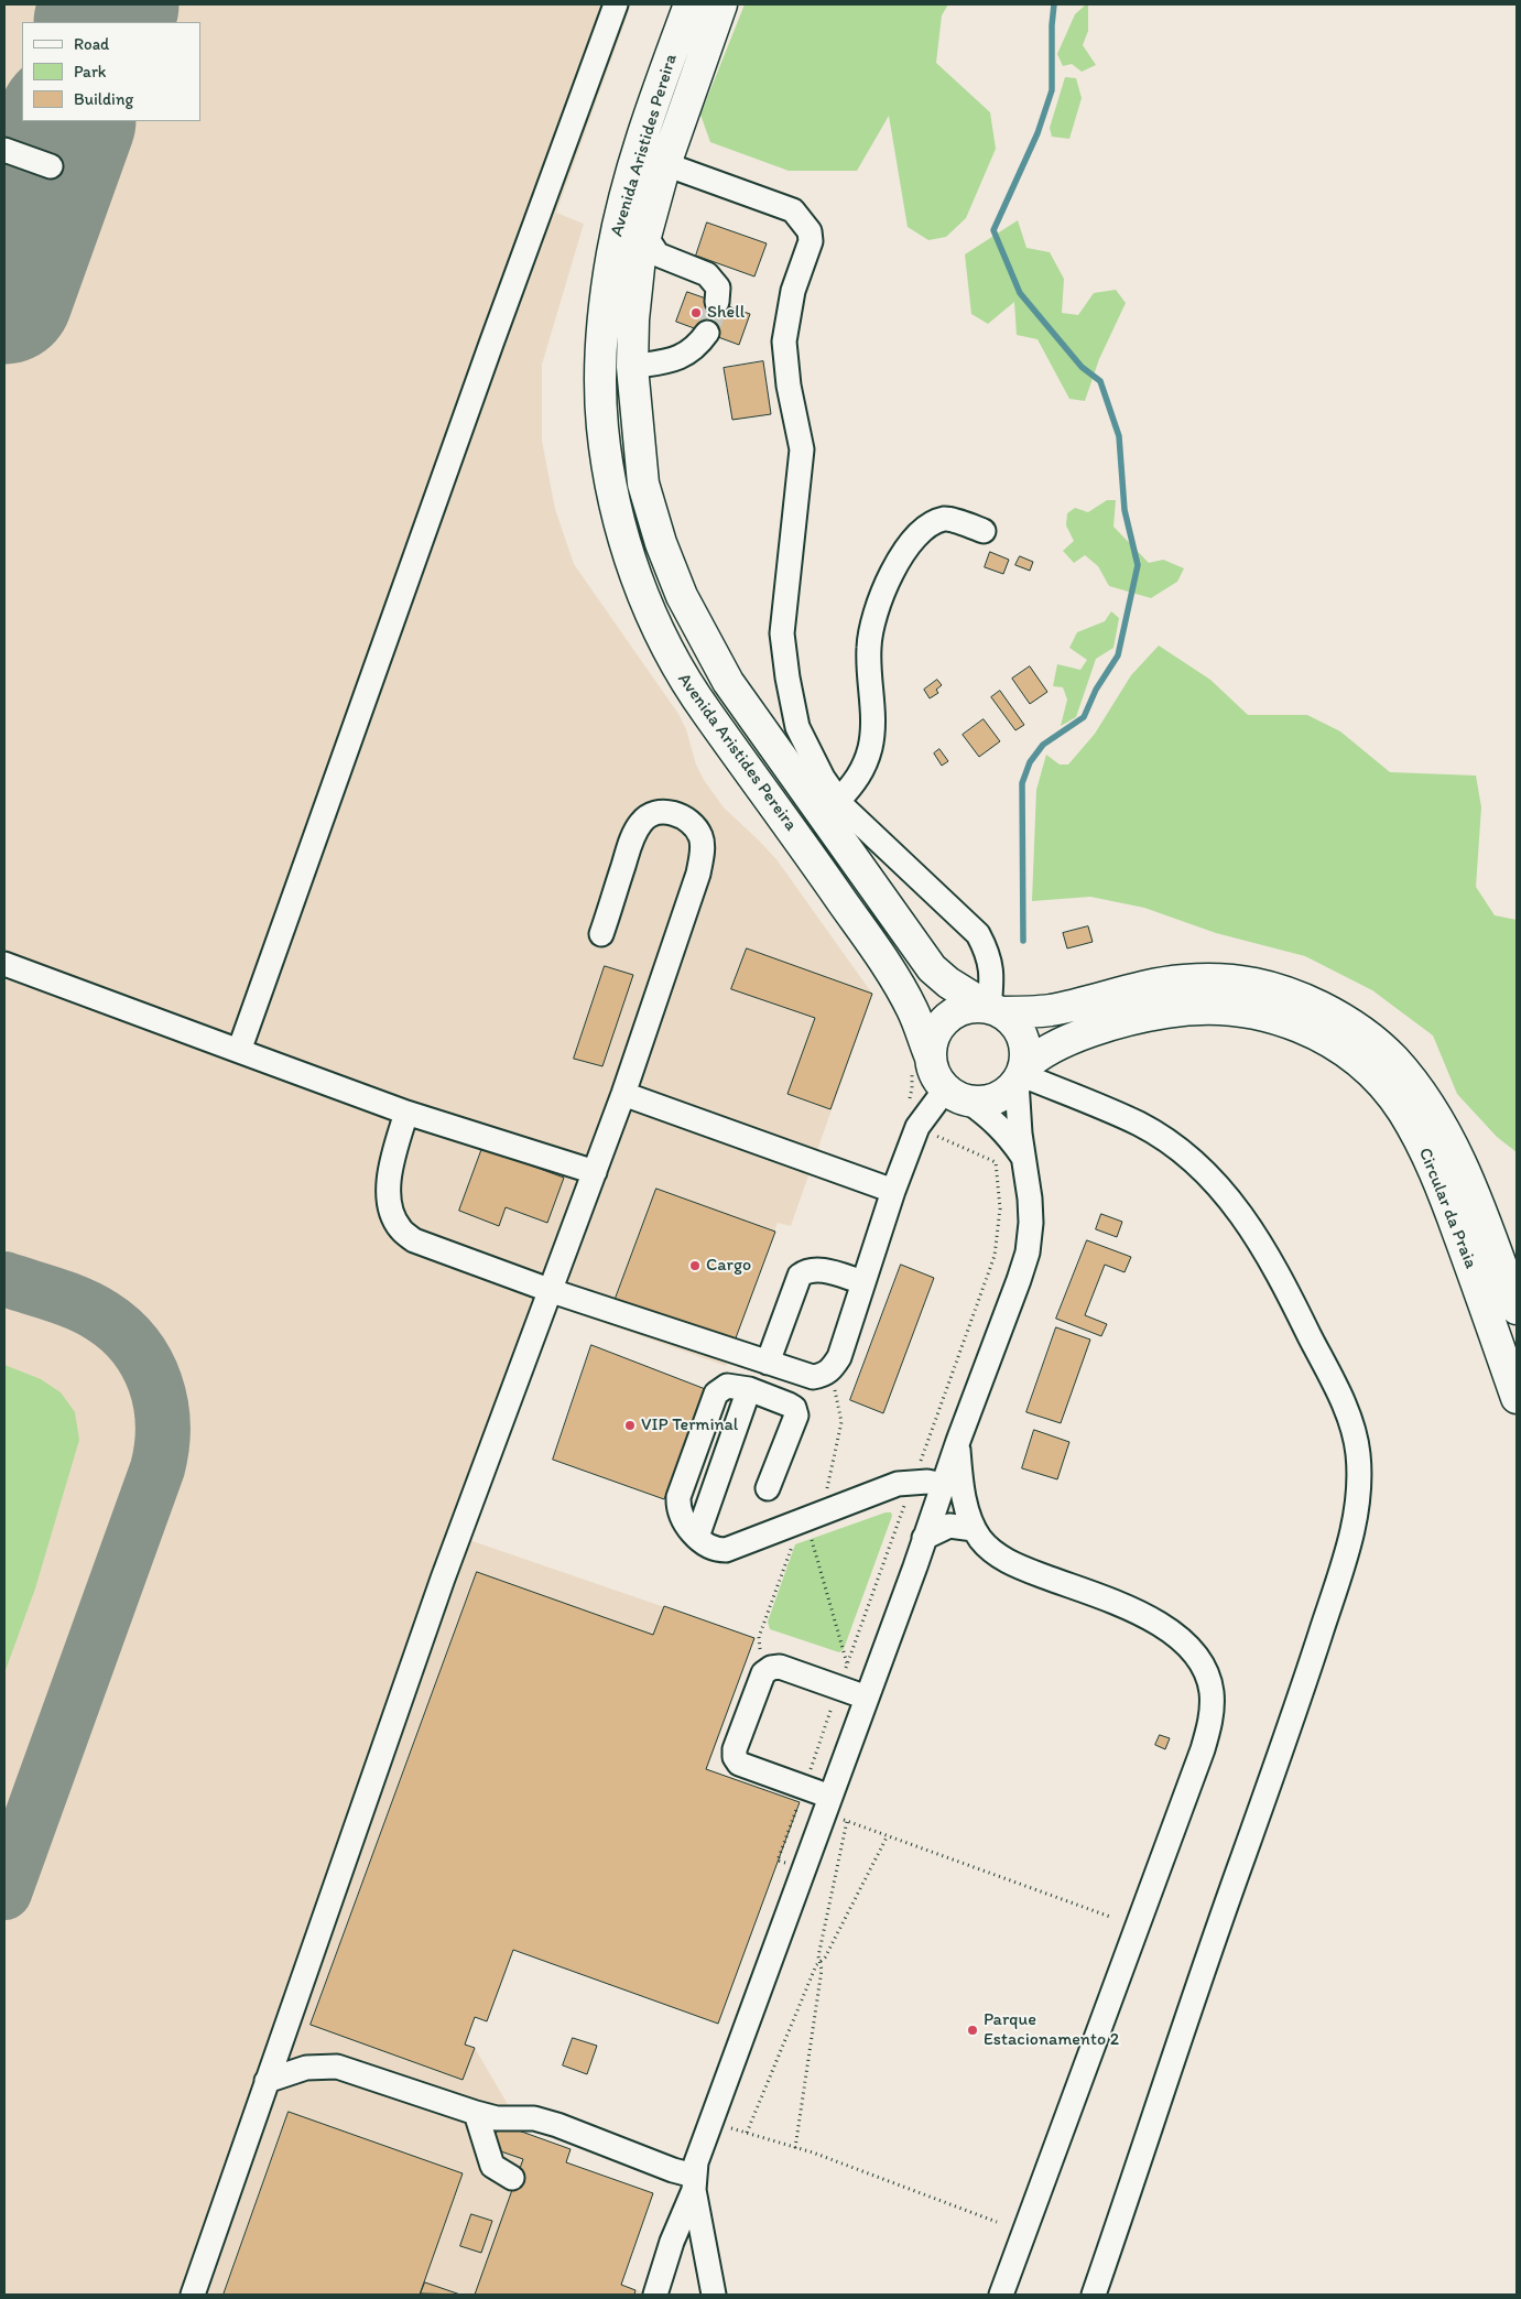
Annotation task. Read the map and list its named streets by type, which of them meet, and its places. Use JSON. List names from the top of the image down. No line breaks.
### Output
{"streets":{"highway":["Avenida Aristides Pereira","Circular da Praia"]},"crossings":[["Avenida Aristides Pereira","Circular da Praia"]],"places":["Shell","Cargo","VIP Terminal","Parque Estacionamento 2"],"legend":["Road","Park","Building"]}
